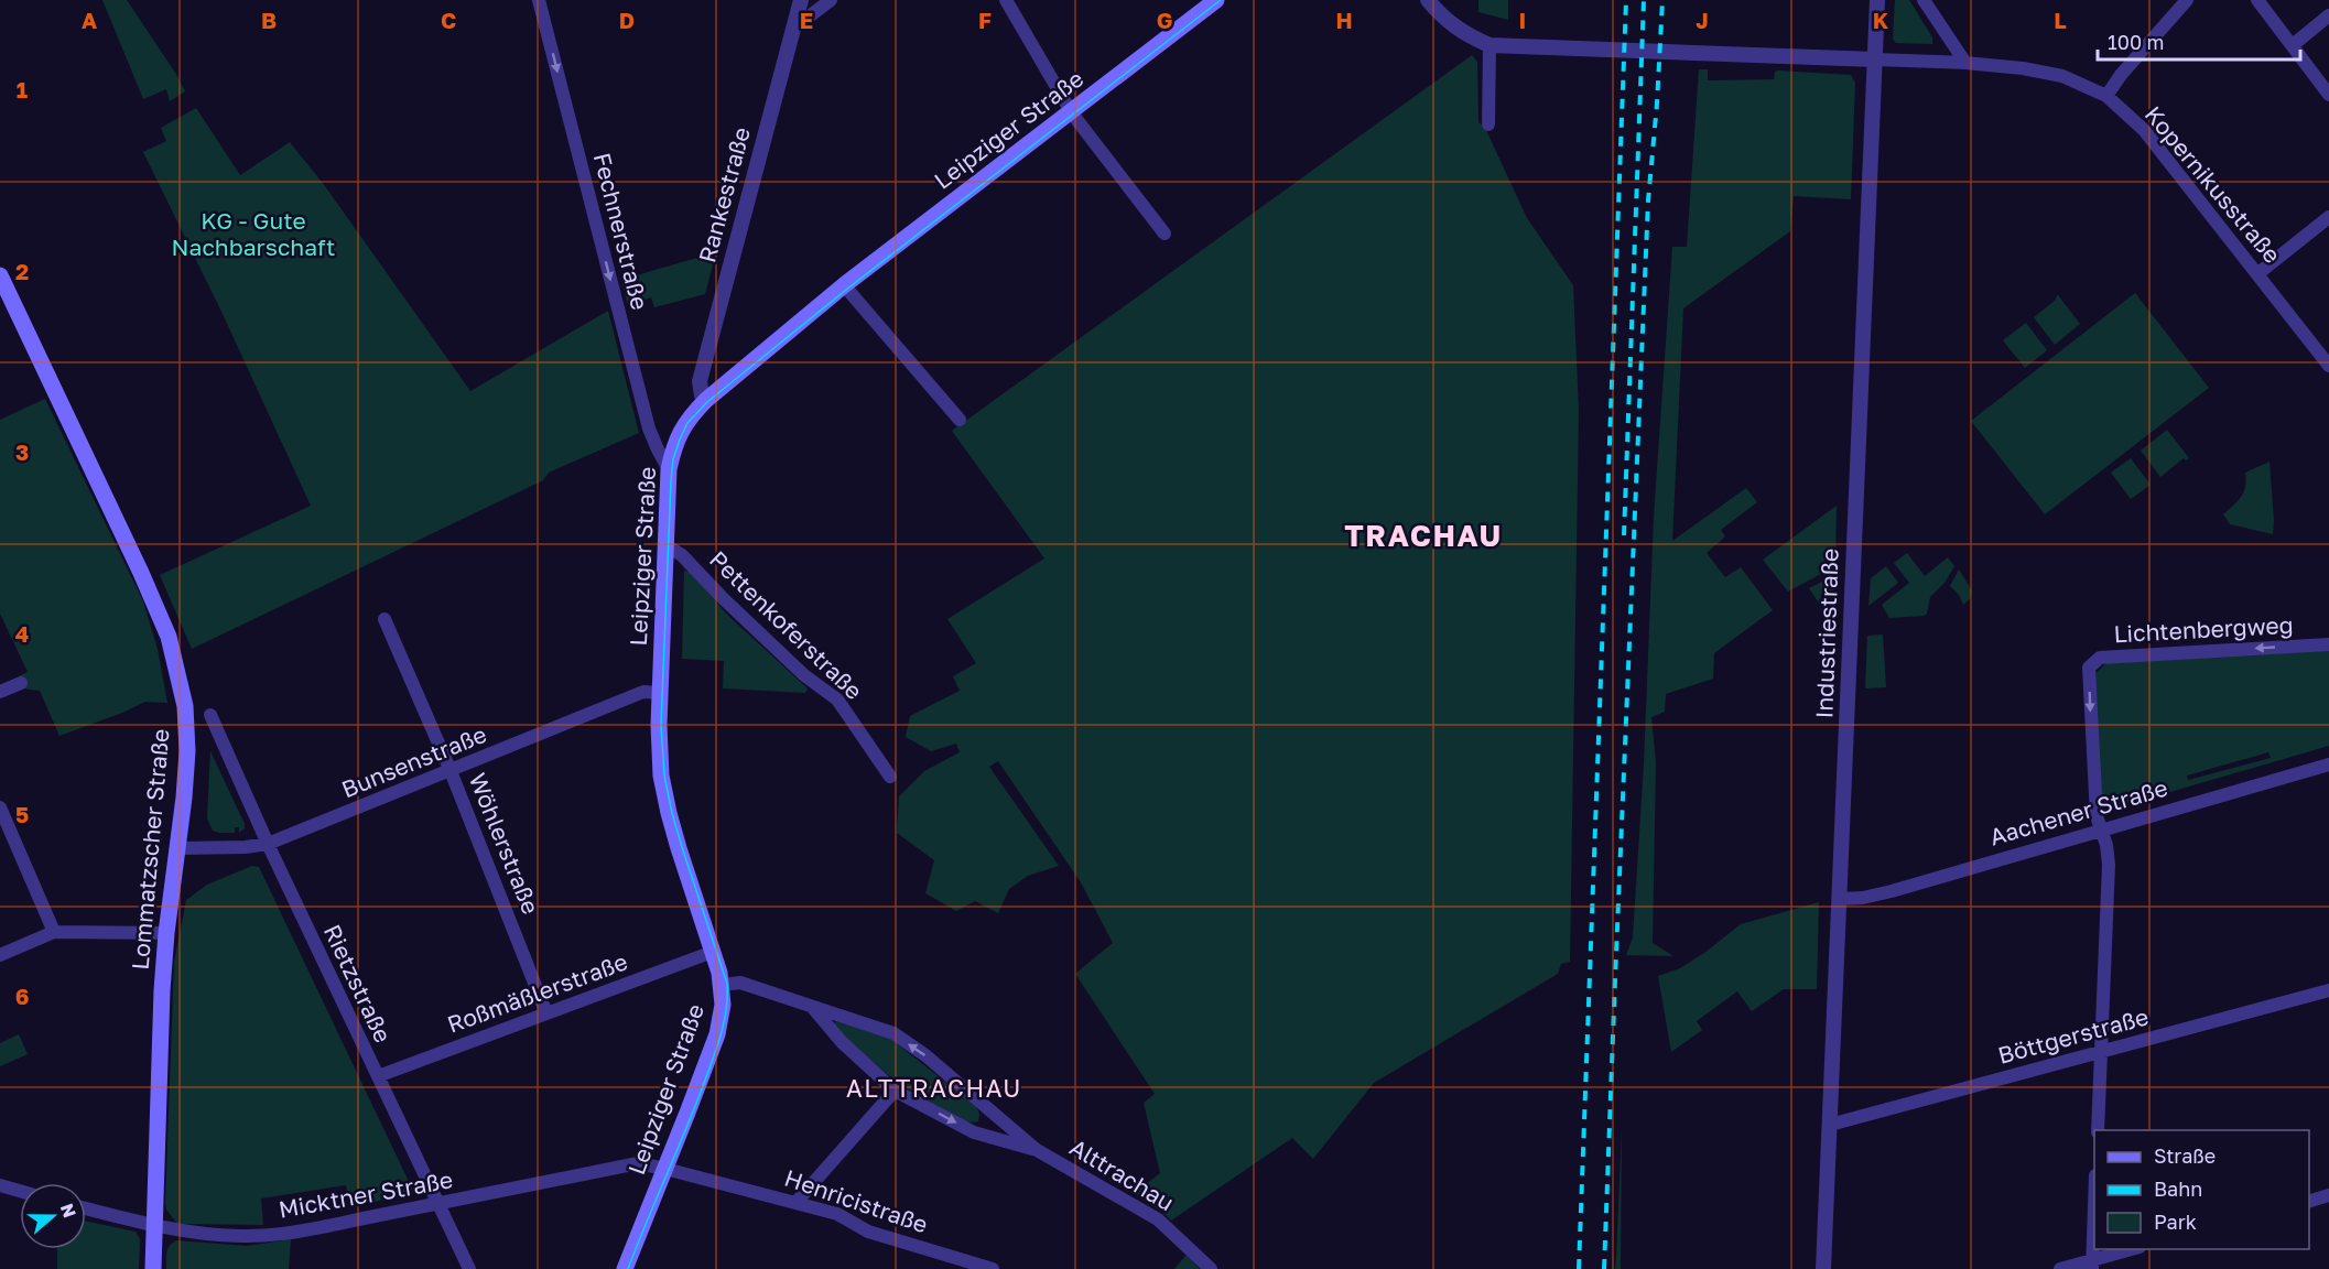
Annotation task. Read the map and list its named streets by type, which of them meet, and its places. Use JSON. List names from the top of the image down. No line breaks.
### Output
{"streets":{"main road":["Leipziger Straße","Lommatzscher Straße"],"street":["Kopernikusstraße","Rankestraße","Fechnerstraße","Pettenkoferstraße","Lichtenbergweg","Industriestraße","Bunsenstraße","Aachener Straße","Wöhlerstraße","Rietzstraße","Roßmäßlerstraße","Böttgerstraße","Alttrachau","Micktner Straße","Henricistraße"]},"crossings":[["Leipziger Straße","Rankestraße"],["Leipziger Straße","Fechnerstraße"],["Leipziger Straße","Pettenkoferstraße"],["Leipziger Straße","Bunsenstraße"],["Leipziger Straße","Roßmäßlerstraße"],["Leipziger Straße","Alttrachau"],["Leipziger Straße","Micktner Straße"],["Leipziger Straße","Henricistraße"],["Kopernikusstraße","Industriestraße"],["Lichtenbergweg","Aachener Straße"],["Industriestraße","Aachener Straße"],["Industriestraße","Böttgerstraße"],["Bunsenstraße","Wöhlerstraße"],["Bunsenstraße","Lommatzscher Straße"],["Bunsenstraße","Rietzstraße"],["Wöhlerstraße","Roßmäßlerstraße"],["Lommatzscher Straße","Micktner Straße"],["Rietzstraße","Roßmäßlerstraße"],["Rietzstraße","Micktner Straße"],["Micktner Straße","Henricistraße"]],"one_way":["Fechnerstraße"],"districts":["TRACHAU","ALTTRACHAU"],"parks":["KG - Gute Nachbarschaft"],"legend":["Straße","Bahn","Park"],"scale_bar":"100 m","north":"right","grid":{"columns":["A","B","C","D","E","F","G","H","I","J","K","L"],"rows":["1","2","3","4","5","6"]}}
